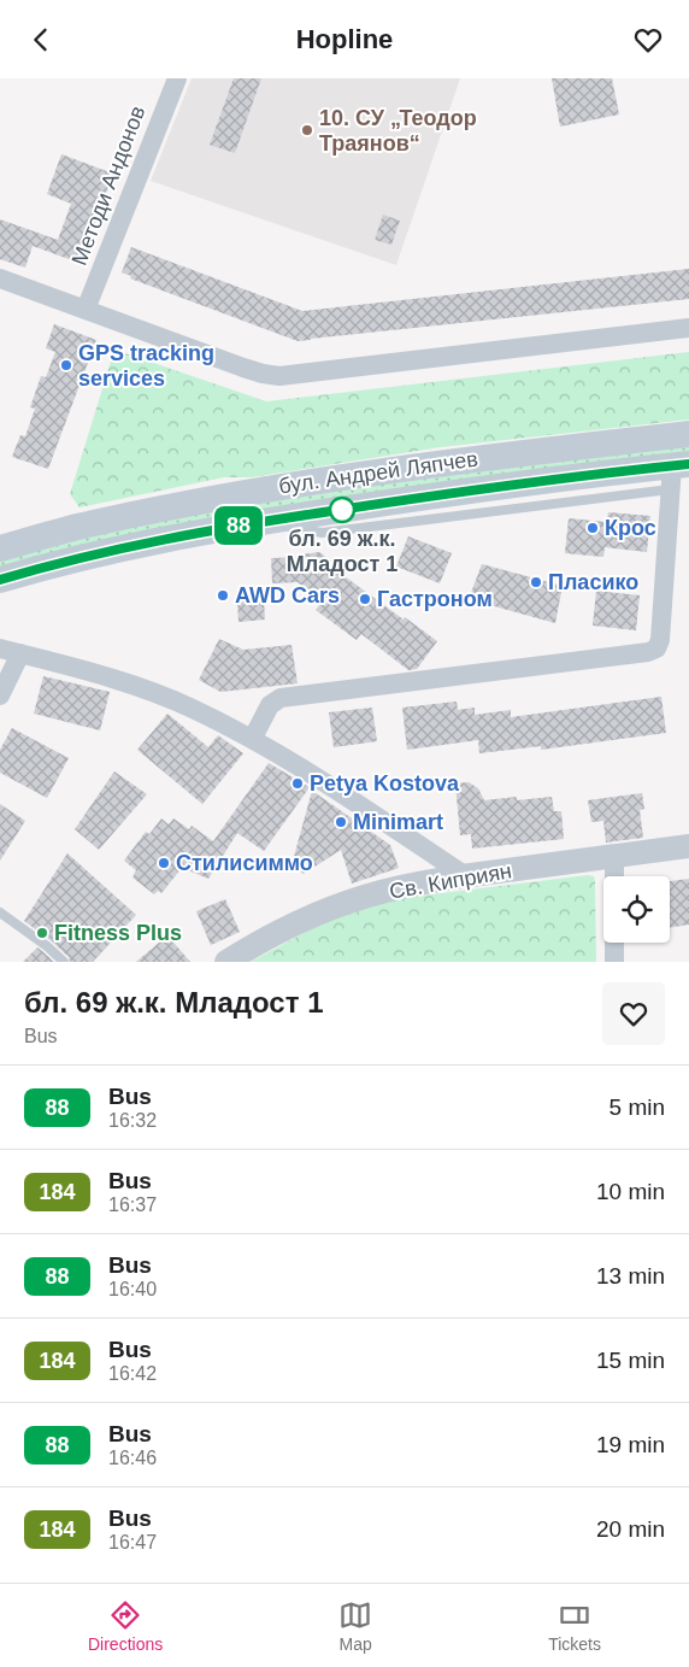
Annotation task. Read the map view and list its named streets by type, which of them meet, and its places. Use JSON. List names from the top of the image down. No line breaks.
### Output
{"streets":{"main road":["бул. Андрей Ляпчев"],"street":["Методи Андонов","Св. Киприян"]},"places":["10. СУ „Теодор Траянов“","GPS tracking services","бл. 69 ж.к. Младост 1","Крос","Пласико","AWD Cars","Гастроном","Petya Kostova","Minimart","Стилисиммо","Fitness Plus"],"lines":["bus line 88"],"page":{"header":"Hopline","on_map":"88","heading":["бл. 69 ж.к. Младост 1","Bus"],"list":[{"mark":"88","name":"Bus","note":"16:32","value":"5 min"},{"mark":"184","name":"Bus","note":"16:37","value":"10 min"},{"mark":"88","name":"Bus","note":"16:40","value":"13 min"},{"mark":"184","name":"Bus","note":"16:42","value":"15 min"},{"mark":"88","name":"Bus","note":"16:46","value":"19 min"},{"mark":"184","name":"Bus","note":"16:47","value":"20 min"}],"tabs":["Directions","Map","Tickets"]}}
